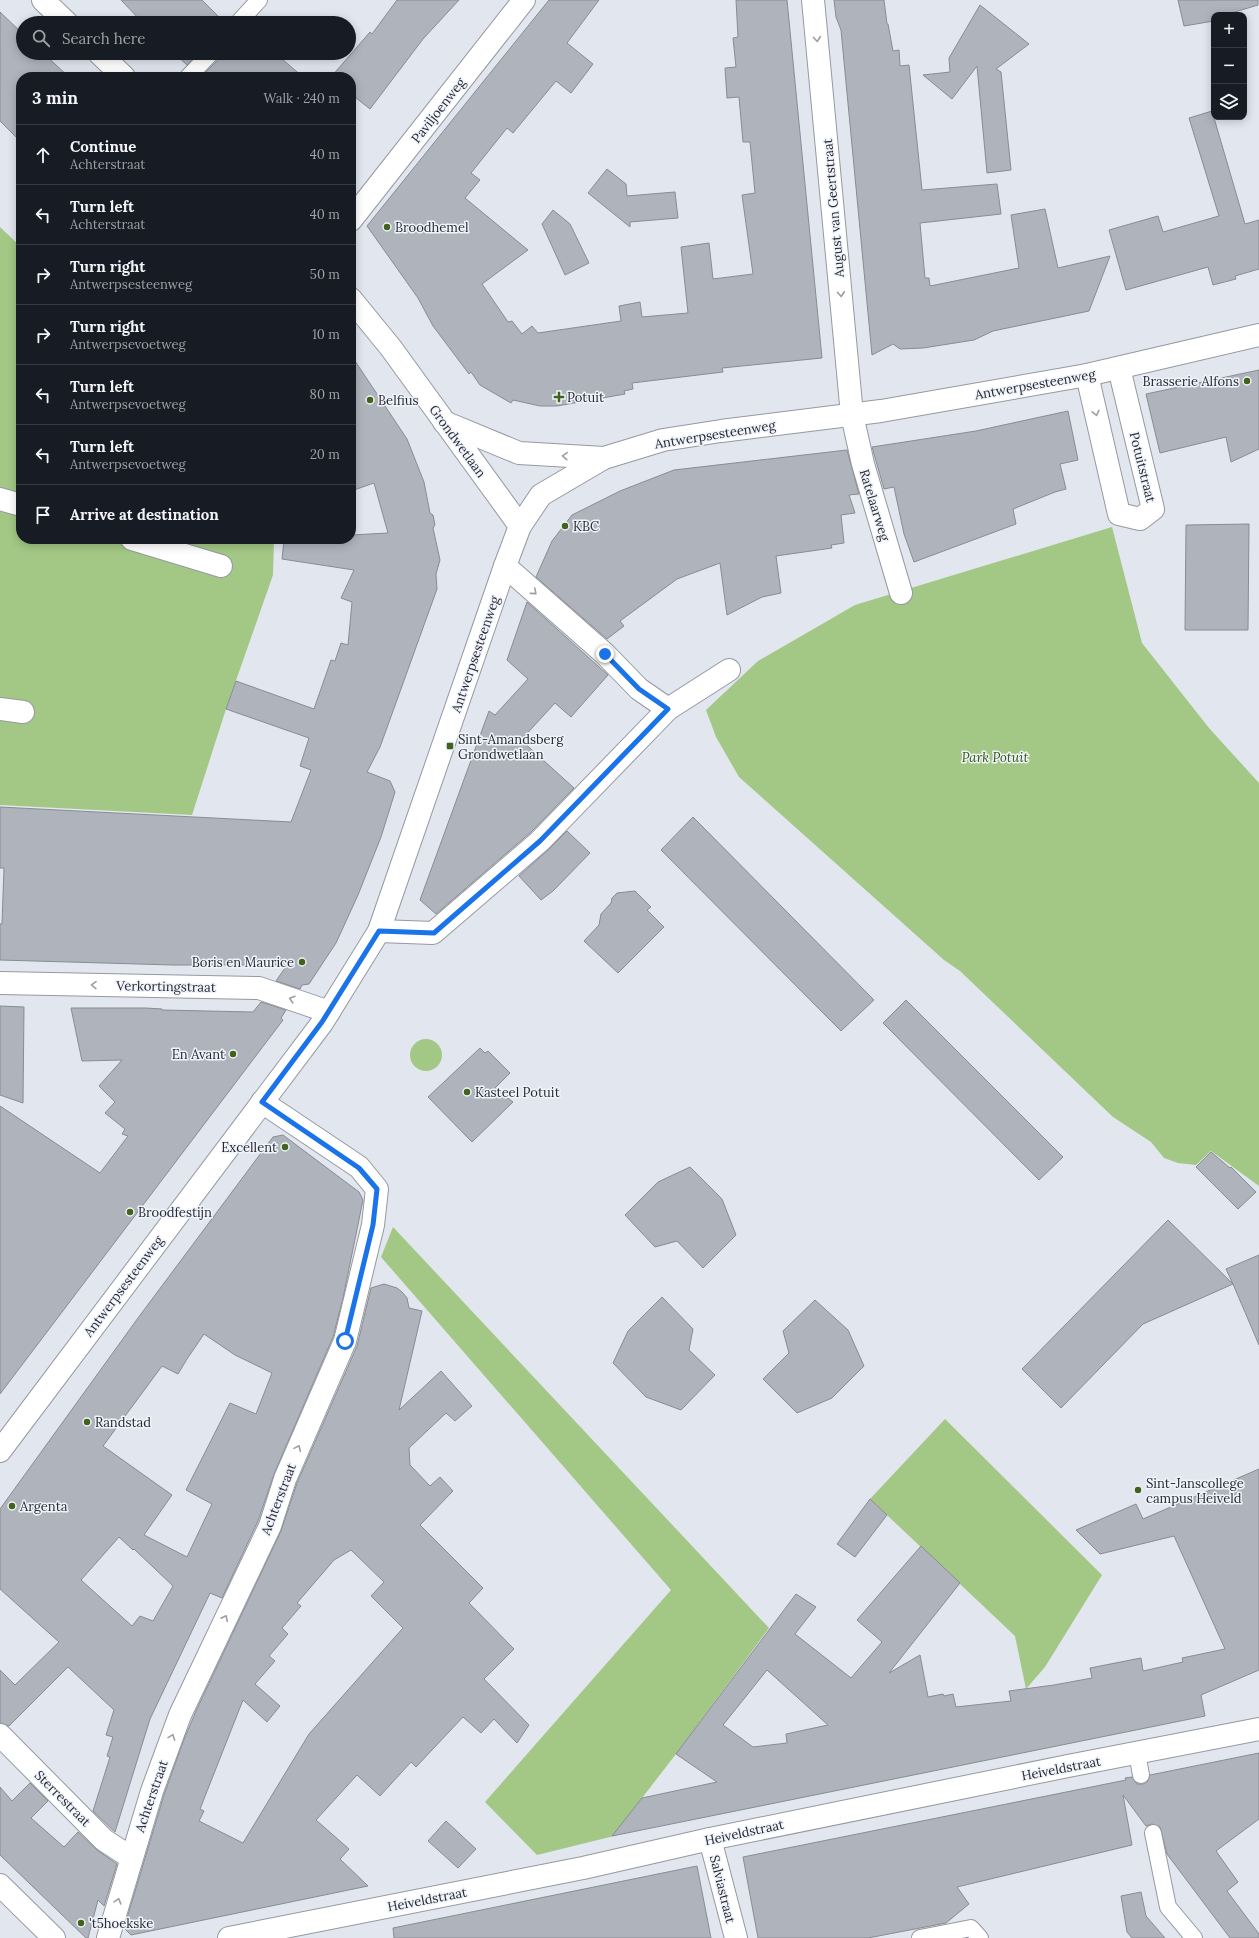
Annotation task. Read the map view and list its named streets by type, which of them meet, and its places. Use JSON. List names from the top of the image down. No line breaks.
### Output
{"streets":{"street":["Paviljoenweg","August van Geertstraat","Antwerpsesteenweg","Grondwetlaan","Potuitstraat","Ratelaarweg","Verkortingstraat","Achterstraat","Heiveldstraat","Sterrestraat","Salviastraat"]},"crossings":[["August van Geertstraat","Antwerpsesteenweg"],["August van Geertstraat","Ratelaarweg"],["Antwerpsesteenweg","Grondwetlaan"],["Antwerpsesteenweg","Potuitstraat"],["Antwerpsesteenweg","Ratelaarweg"],["Antwerpsesteenweg","Verkortingstraat"],["Antwerpsesteenweg","Achterstraat"],["Achterstraat","Sterrestraat"],["Heiveldstraat","Salviastraat"]],"one_way":["August van Geertstraat","Verkortingstraat","Achterstraat"],"parks":["Park Potuit"],"places":{"other":["Broodhemel","Brasserie Alfons","Belfius","KBC","Boris en Maurice","En Avant","Kasteel Potuit","Excellent","Broodfestijn","Randstad","Sint-Janscollege campus Heiveld","Argenta","'t5hoekske"],"health":["Potuit"],"transit":["Sint-Amandsberg Grondwetlaan"]},"page":{"map_buttons":["+","−"],"search":"Search here","heading":["3 min","Walk · 240 m"],"list":[["Continue","Achterstraat","40 m"],["Turn left","Achterstraat","40 m"],["Turn right","Antwerpsesteenweg","50 m"],["Turn right","Antwerpsevoetweg","10 m"],["Turn left","Antwerpsevoetweg","80 m"],["Turn left","Antwerpsevoetweg","20 m"],"Arrive at destination"]}}
